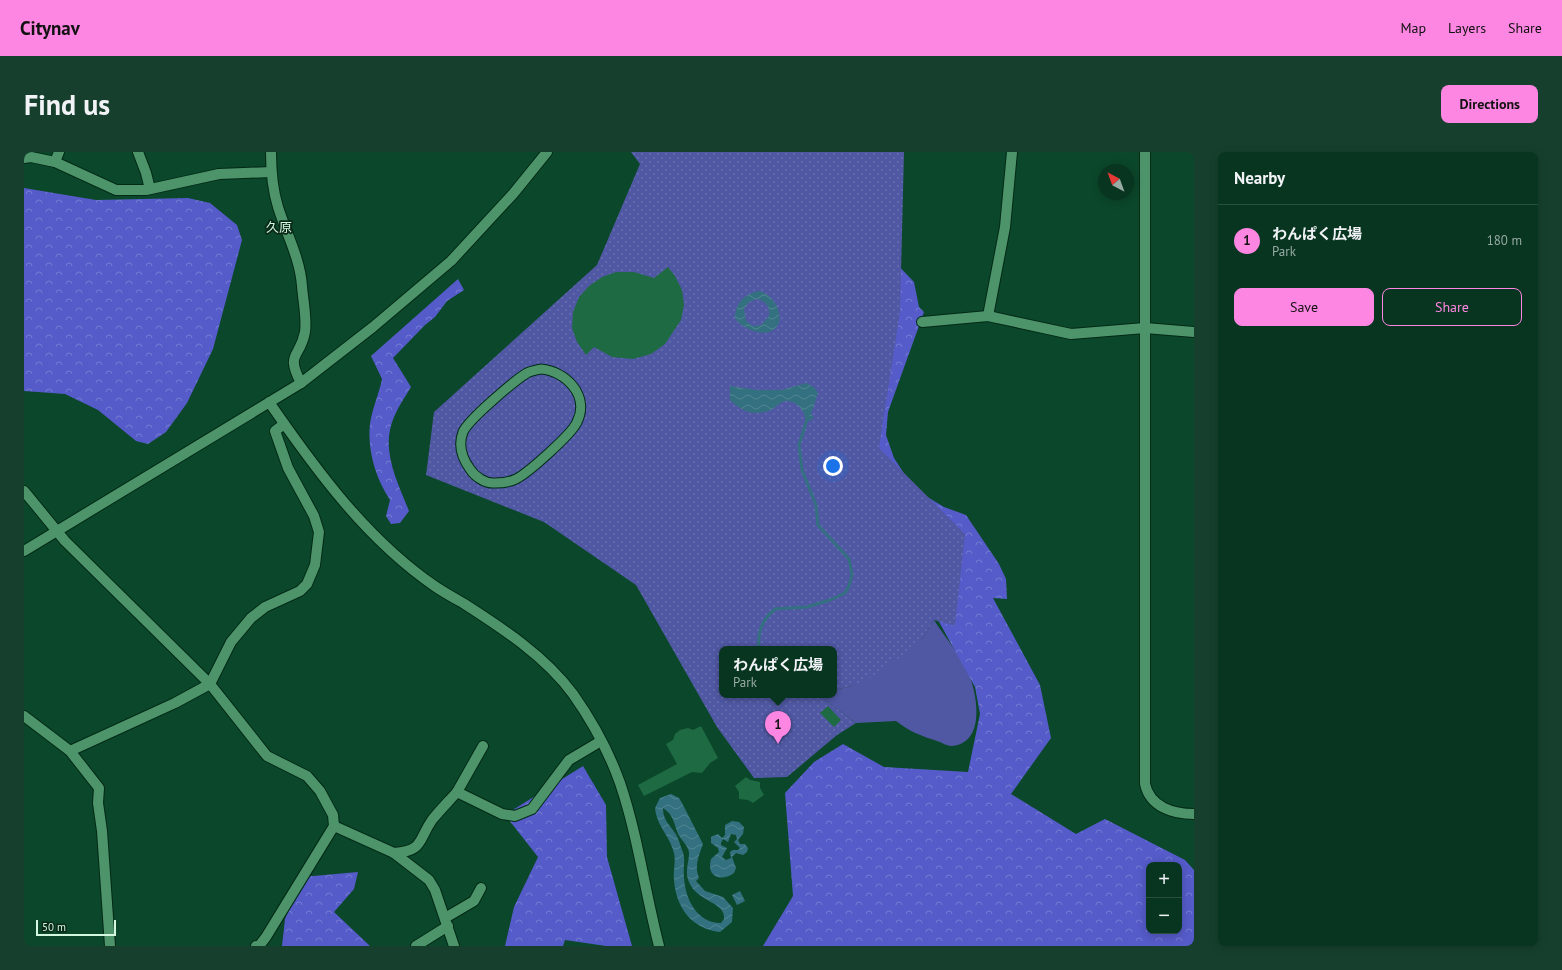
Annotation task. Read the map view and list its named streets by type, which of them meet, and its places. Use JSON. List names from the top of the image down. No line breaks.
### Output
{"districts":["久原"],"scale_bar":"50 m","north":"top left","page":{"header":"Citynav","nav":["Map","Layers","Share"],"buttons":["Directions",["Save","Share"]],"title":"Find us","heading":"Nearby","list":[{"mark":"1","name":"わんぱく広場","note":"Park","value":"180 m"}],"popup":["わんぱく広場","Park"],"pins":"1","map_buttons":["+","−"],"scale":"50 m"}}
